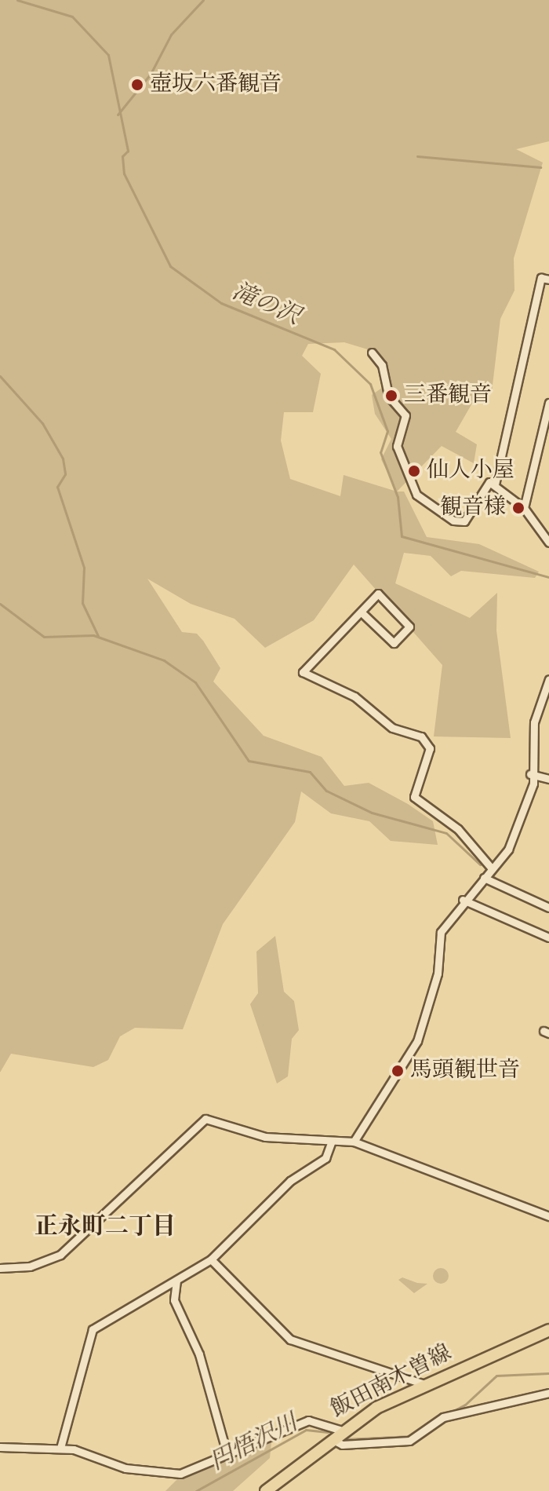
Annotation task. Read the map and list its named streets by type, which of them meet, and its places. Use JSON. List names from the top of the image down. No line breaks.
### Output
{"streets":{"main road":["飯田南木曽線"]},"districts":["正永町二丁目"],"water":["滝の沢","円悟沢川"],"places":["壺坂六番観音","三番観音","仙人小屋","観音様","馬頭観世音"]}
